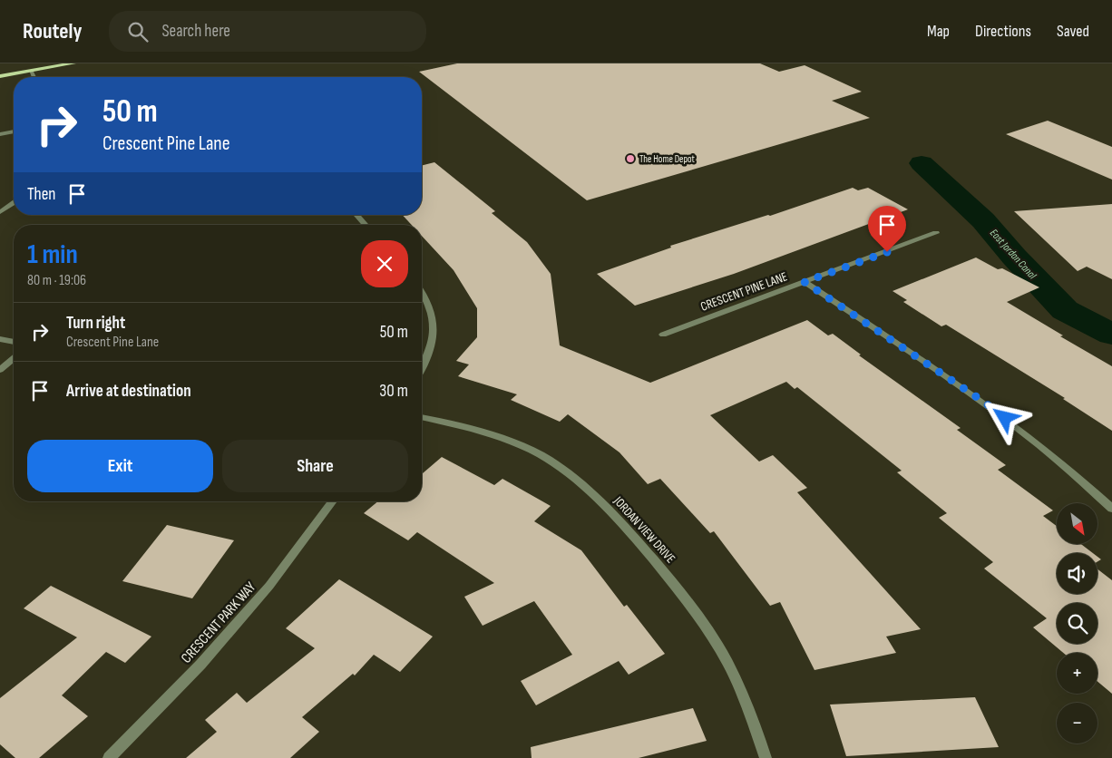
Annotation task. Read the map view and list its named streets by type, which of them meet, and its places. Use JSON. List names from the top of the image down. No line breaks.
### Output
{"streets":{"street":["CRESCENT PINE LANE","JORDAN VIEW DRIVE","CRESCENT PARK WAY"]},"water":["East Jordan Canal"],"places":["The Home Depot"],"north":"bottom right","page":{"header":"Routely","search":"Search here","nav":["Map","Directions","Saved"],"turn":["50 m","Crescent Pine Lane"],"then":"Then","heading":["1 min","80 m · 19:06"],"list":[{"name":"Turn right","note":"Crescent Pine Lane","value":"50 m"},{"name":"Arrive at destination","value":"30 m"}],"buttons":["Exit","Share"],"map_buttons":["+","−"]}}
